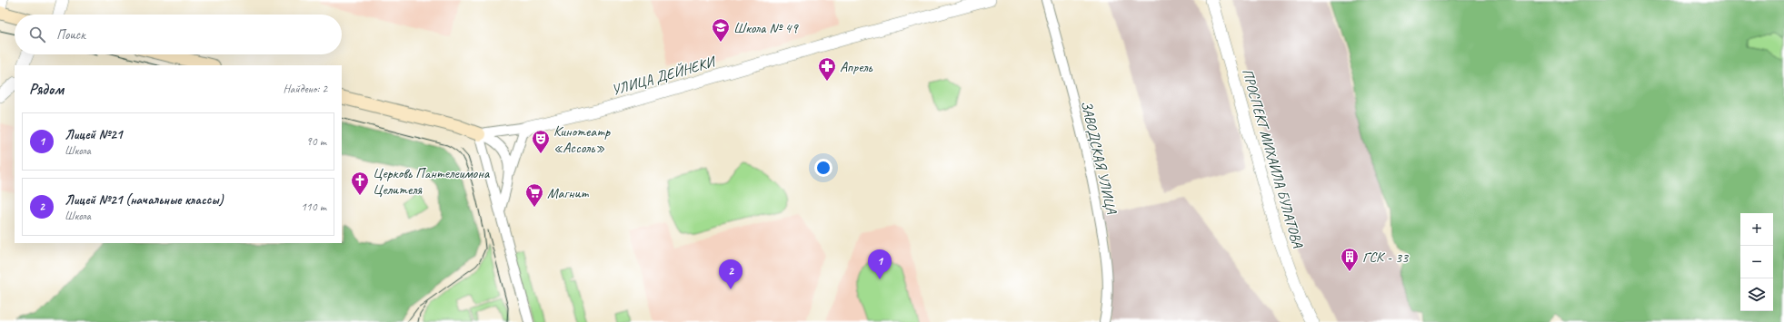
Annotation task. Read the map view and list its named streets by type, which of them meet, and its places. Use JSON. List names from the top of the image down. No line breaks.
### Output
{"streets":{"main road":["УЛИЦА ДЕЙНЕКИ"],"street":["ЗАВОДСКАЯ УЛИЦА","ПРОСПЕКТ МИХАИЛА БУЛАТОВА"]},"places":{"school or university":["Школа № 49"],"pharmacy":["Апрель"],"theatre":["Кинотеатр «Ассоль»"],"church":["Церковь Пантелеимона Целителя"],"supermarket":["Магнит"],"building":["ГСК - 33"]},"page":{"search":"Поиск","heading":["Рядом","Найдено: 2"],"list":[{"mark":"1","name":"Лицей №21","note":"Школа","value":"90 m"},{"mark":"2","name":"Лицей №21 (начальные классы)","note":"Школа","value":"110 m"}],"map_buttons":["+","−"],"pins":["1","2"]}}
